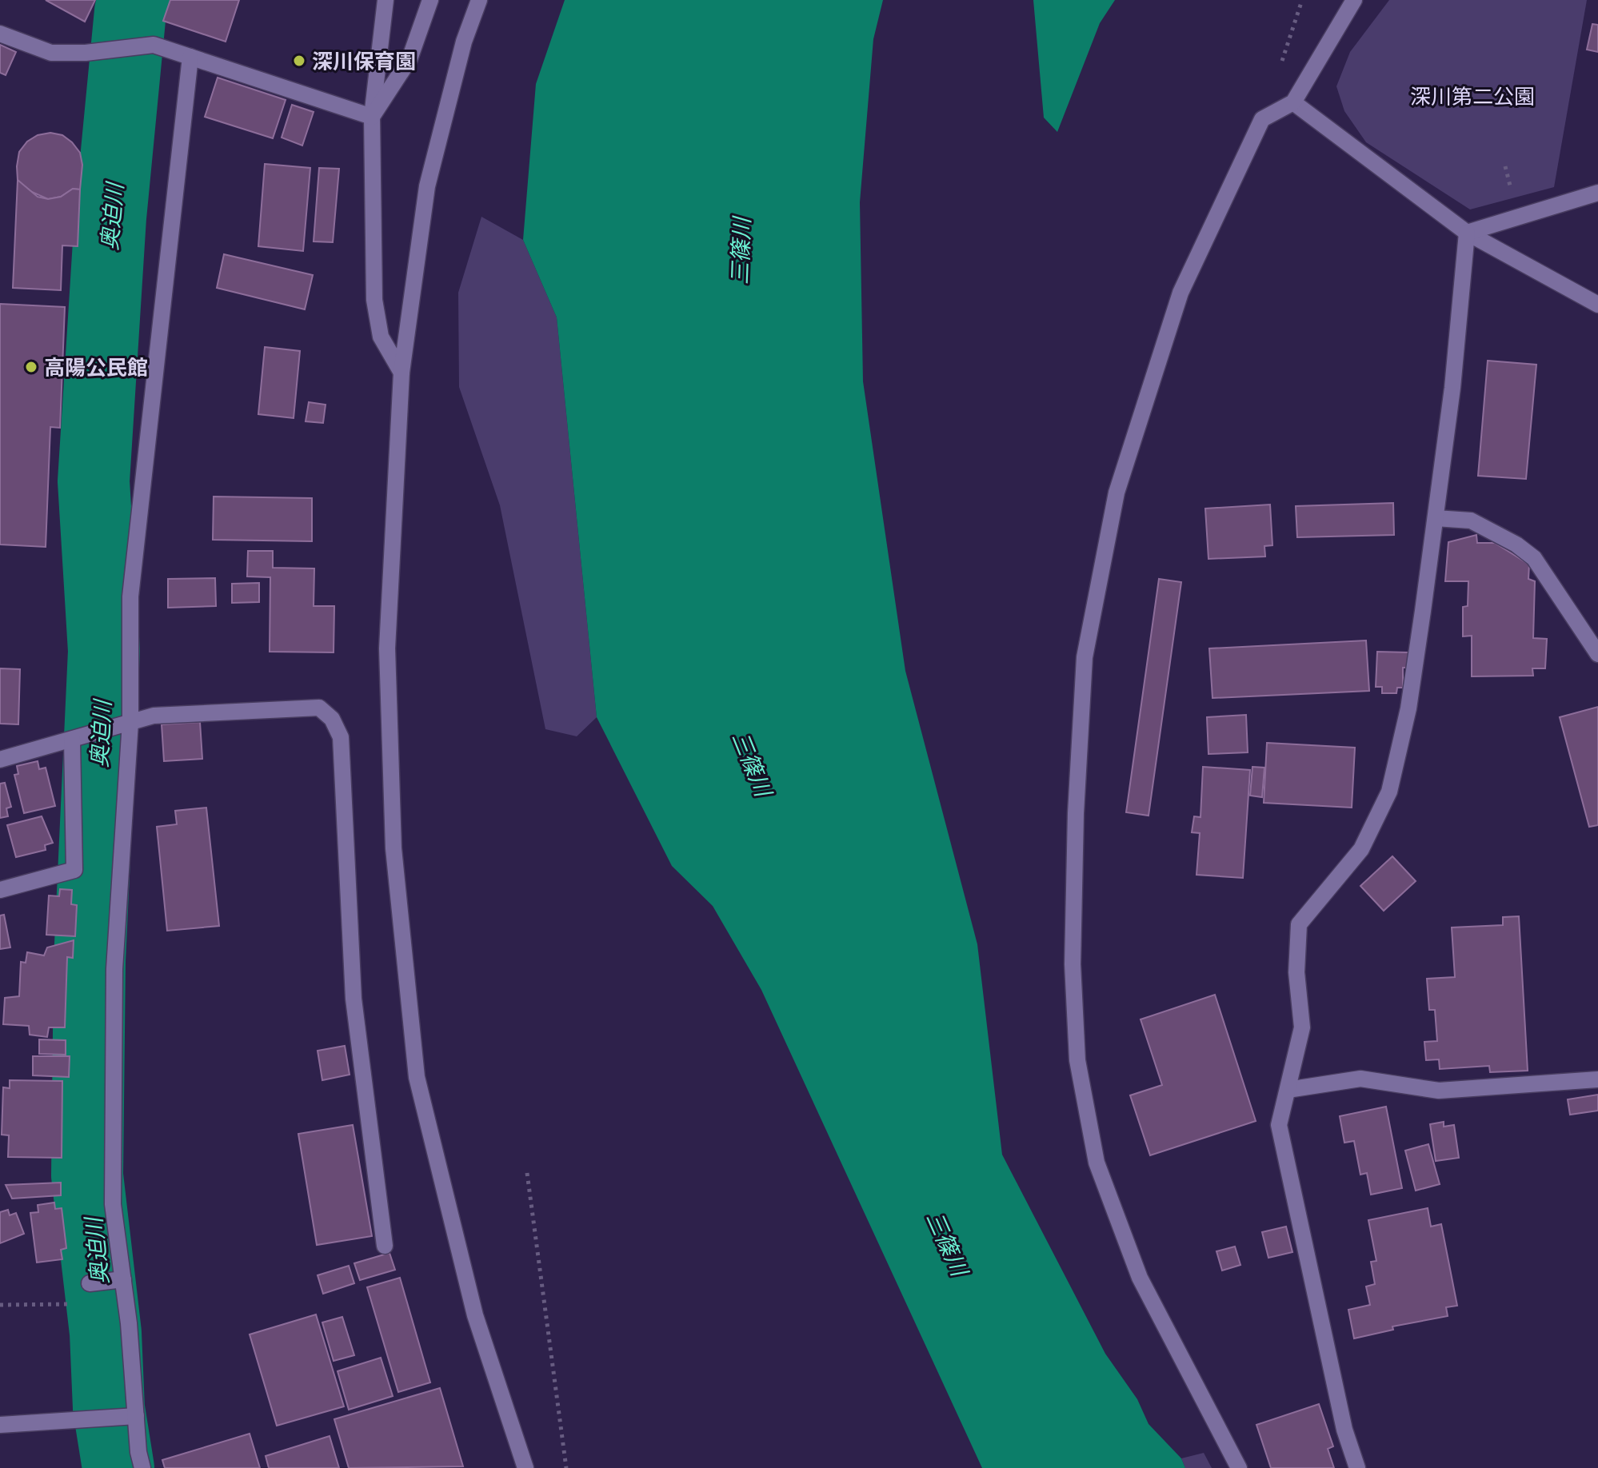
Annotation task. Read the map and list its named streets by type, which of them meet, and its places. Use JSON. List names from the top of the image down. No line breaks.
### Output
{"water":["奥迫川","三篠川"],"parks":["深川第二公園"],"places":["深川保育園","高陽公民館"]}
